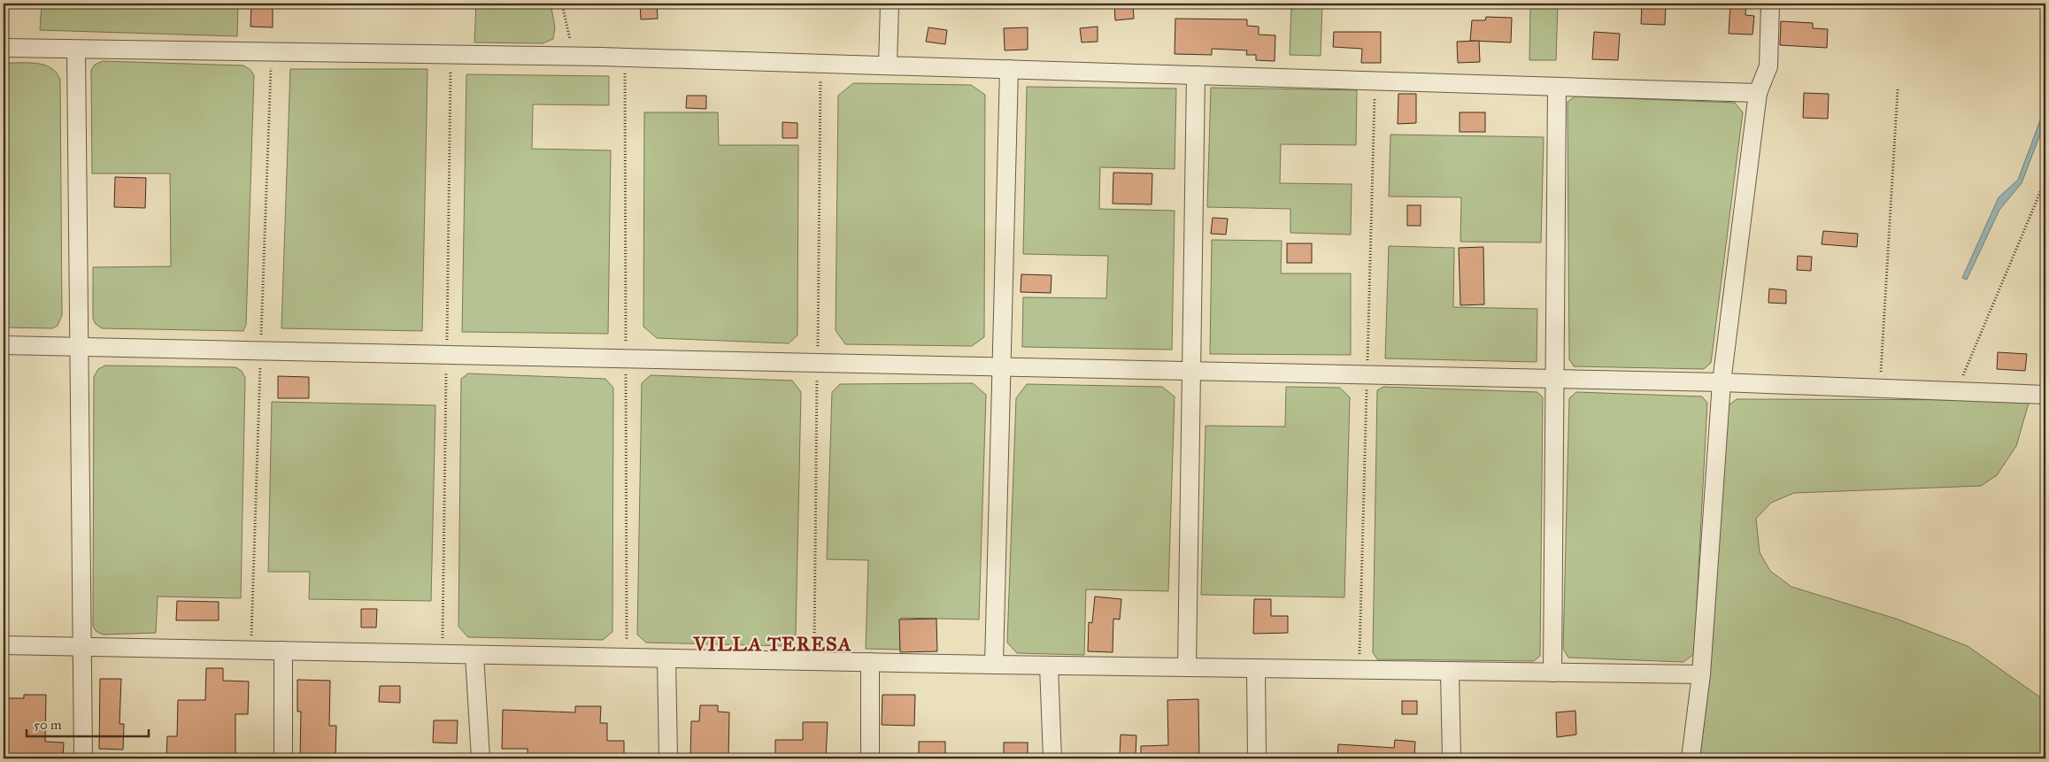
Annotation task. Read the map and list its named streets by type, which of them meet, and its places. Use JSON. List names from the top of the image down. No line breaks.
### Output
{"districts":["VILLA TERESA"],"scale_bar":"50 m"}
